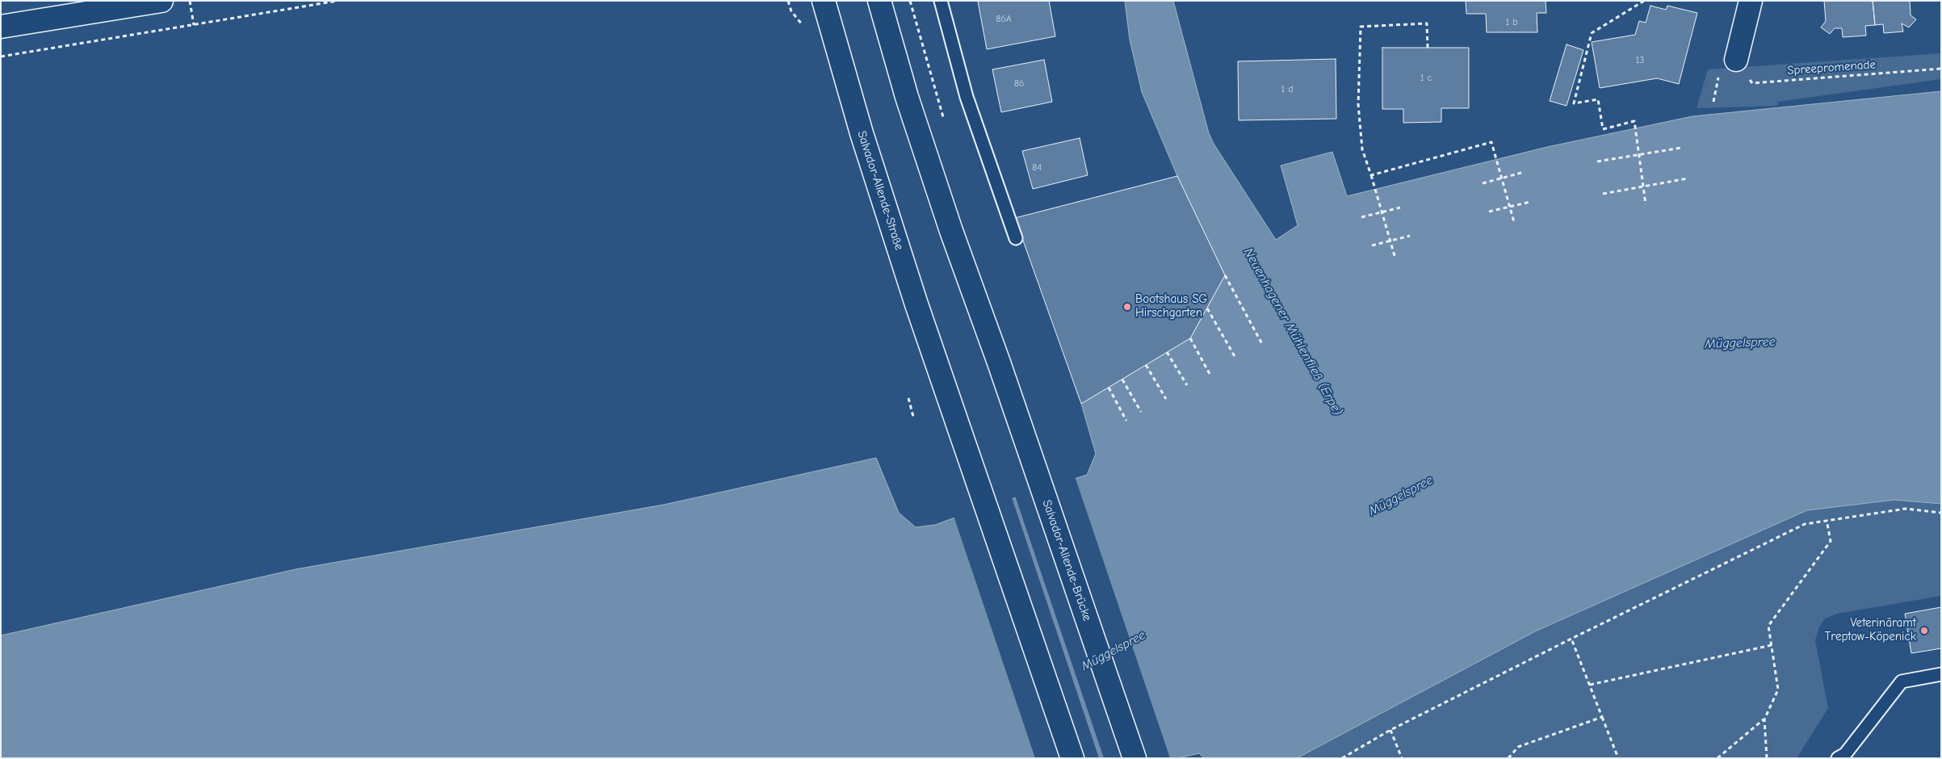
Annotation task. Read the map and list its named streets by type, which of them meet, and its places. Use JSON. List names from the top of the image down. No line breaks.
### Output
{"streets":{"main road":["Salvador-Allende-Straße","Salvador-Allende-Brücke"],"path":["Spreepromenade"]},"water":["Neuenhagener Mühlenfließ (Erpe)","Müggelspree"],"places":["Bootshaus SG Hirschgarten","Veterinäramt Treptow-Köpenick"],"house_numbers":["86A","1 b","13","1 c","86","1 d","84"]}
